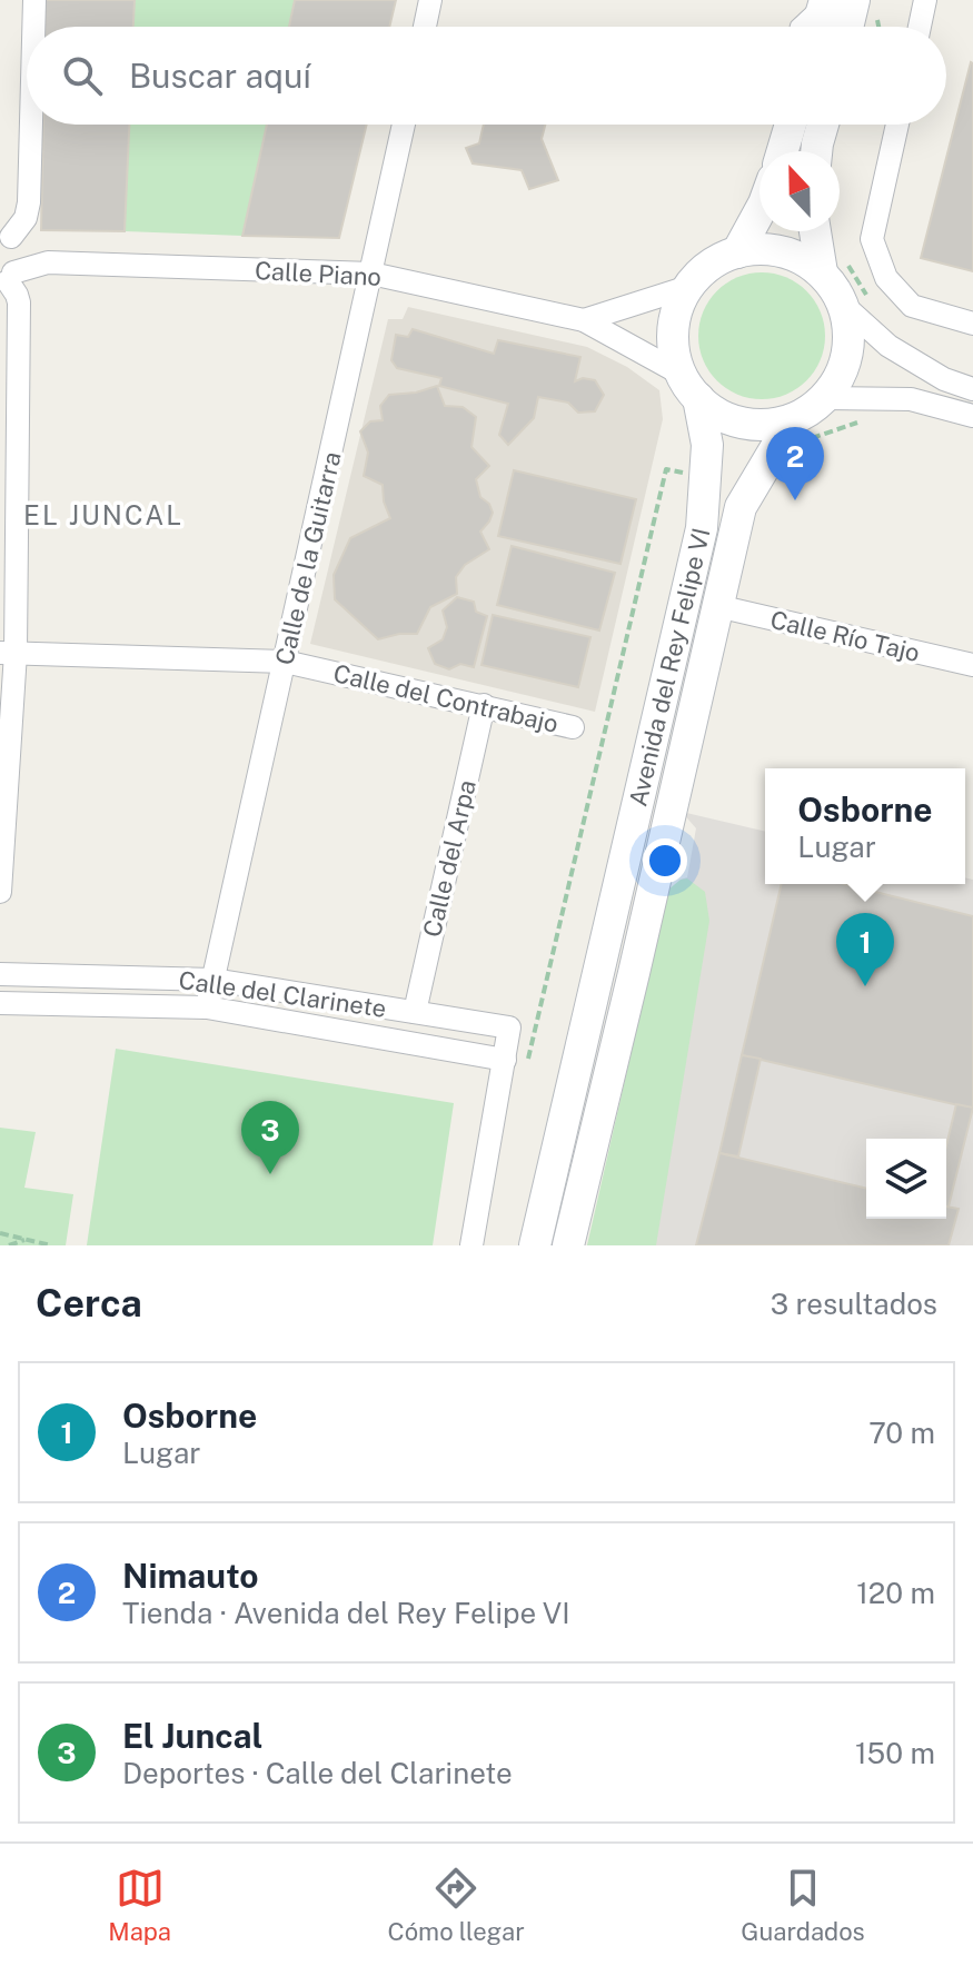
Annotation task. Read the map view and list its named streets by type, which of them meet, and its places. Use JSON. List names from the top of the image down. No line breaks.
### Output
{"streets":{"main road":["Avenida del Rey Felipe VI"],"street":["Calle Piano","Calle de la Guitarra","Calle Río Tajo","Calle del Contrabajo","Calle del Arpa","Calle del Clarinete"]},"crossings":[["Calle Piano","Calle de la Guitarra"],["Calle de la Guitarra","Calle del Contrabajo"],["Calle de la Guitarra","Calle del Clarinete"],["Calle Río Tajo","Avenida del Rey Felipe VI"],["Calle del Contrabajo","Calle del Arpa"],["Calle del Arpa","Calle del Clarinete"]],"districts":["EL JUNCAL"],"north":"top","page":{"search":"Buscar aquí","pins":["2","1","3"],"popup":["Osborne","Lugar"],"heading":["Cerca","3 resultados"],"list":[{"mark":"1","name":"Osborne","note":"Lugar","value":"70 m"},{"mark":"2","name":"Nimauto","note":"Tienda · Avenida del Rey Felipe VI","value":"120 m"},{"mark":"3","name":"El Juncal","note":"Deportes · Calle del Clarinete","value":"150 m"}],"nav":["Mapa","Cómo llegar","Guardados"]}}
